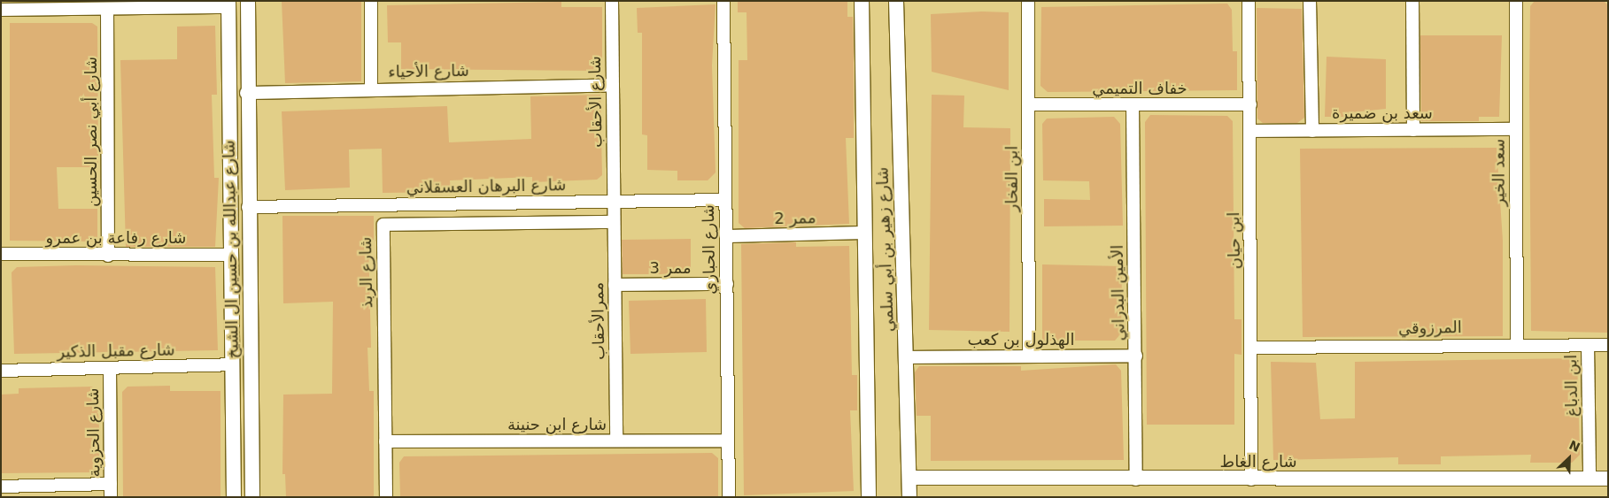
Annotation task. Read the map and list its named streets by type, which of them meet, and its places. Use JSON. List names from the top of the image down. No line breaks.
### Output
{"streets":{"street":["شارع الأحياء","خفاف التميمي","شارع الأحقاب","سعد بن ضميرة","شارع أبي نصر الحسين","سعد الخير","ابن الفخار","شارع البرهان العسقلاني","ممر 2","شارع رفاعة بن عمرو","ابن حيان","شارع عبدالله بن حسين ال الشيخ","شارع الحباري","شارع زهير بن أبي سلمي","ممر 3","شارع الربذ","الأمين البدراني","ممرالأحقاب","المرزوقي","الهذلول بن كعب","شارع مقبل الذكير","ابن الدباغ","شارع ابن حنينة","شارع الحزوية","شارع الغاط"]},"crossings":[["شارع الأحياء","شارع الأحقاب"],["شارع الأحياء","شارع عبدالله بن حسين ال الشيخ"],["خفاف التميمي","ابن الفخار"],["خفاف التميمي","ابن حيان"],["خفاف التميمي","الأمين البدراني"],["شارع الأحقاب","شارع البرهان العسقلاني"],["شارع الأحقاب","ممرالأحقاب"],["سعد بن ضميرة","سعد الخير"],["سعد بن ضميرة","ابن حيان"],["شارع أبي نصر الحسين","شارع رفاعة بن عمرو"],["سعد الخير","المرزوقي"],["ابن الفخار","الهذلول بن كعب"],["شارع البرهان العسقلاني","شارع عبدالله بن حسين ال الشيخ"],["شارع البرهان العسقلاني","شارع الحباري"],["شارع البرهان العسقلاني","ممرالأحقاب"],["ممر 2","شارع الحباري"],["ممر 2","شارع زهير بن أبي سلمي"],["شارع رفاعة بن عمرو","شارع عبدالله بن حسين ال الشيخ"],["ابن حيان","المرزوقي"],["ابن حيان","شارع الغاط"],["شارع عبدالله بن حسين ال الشيخ","شارع مقبل الذكير"],["شارع الحباري","ممر 3"],["شارع الحباري","شارع ابن حنينة"],["شارع زهير بن أبي سلمي","الهذلول بن كعب"],["شارع زهير بن أبي سلمي","شارع الغاط"],["ممر 3","ممرالأحقاب"],["شارع الربذ","ممرالأحقاب"],["شارع الربذ","شارع ابن حنينة"],["الأمين البدراني","الهذلول بن كعب"],["الأمين البدراني","شارع الغاط"],["ممرالأحقاب","شارع ابن حنينة"],["المرزوقي","ابن الدباغ"],["شارع مقبل الذكير","شارع الحزوية"],["ابن الدباغ","شارع الغاط"]],"north":"top right"}
